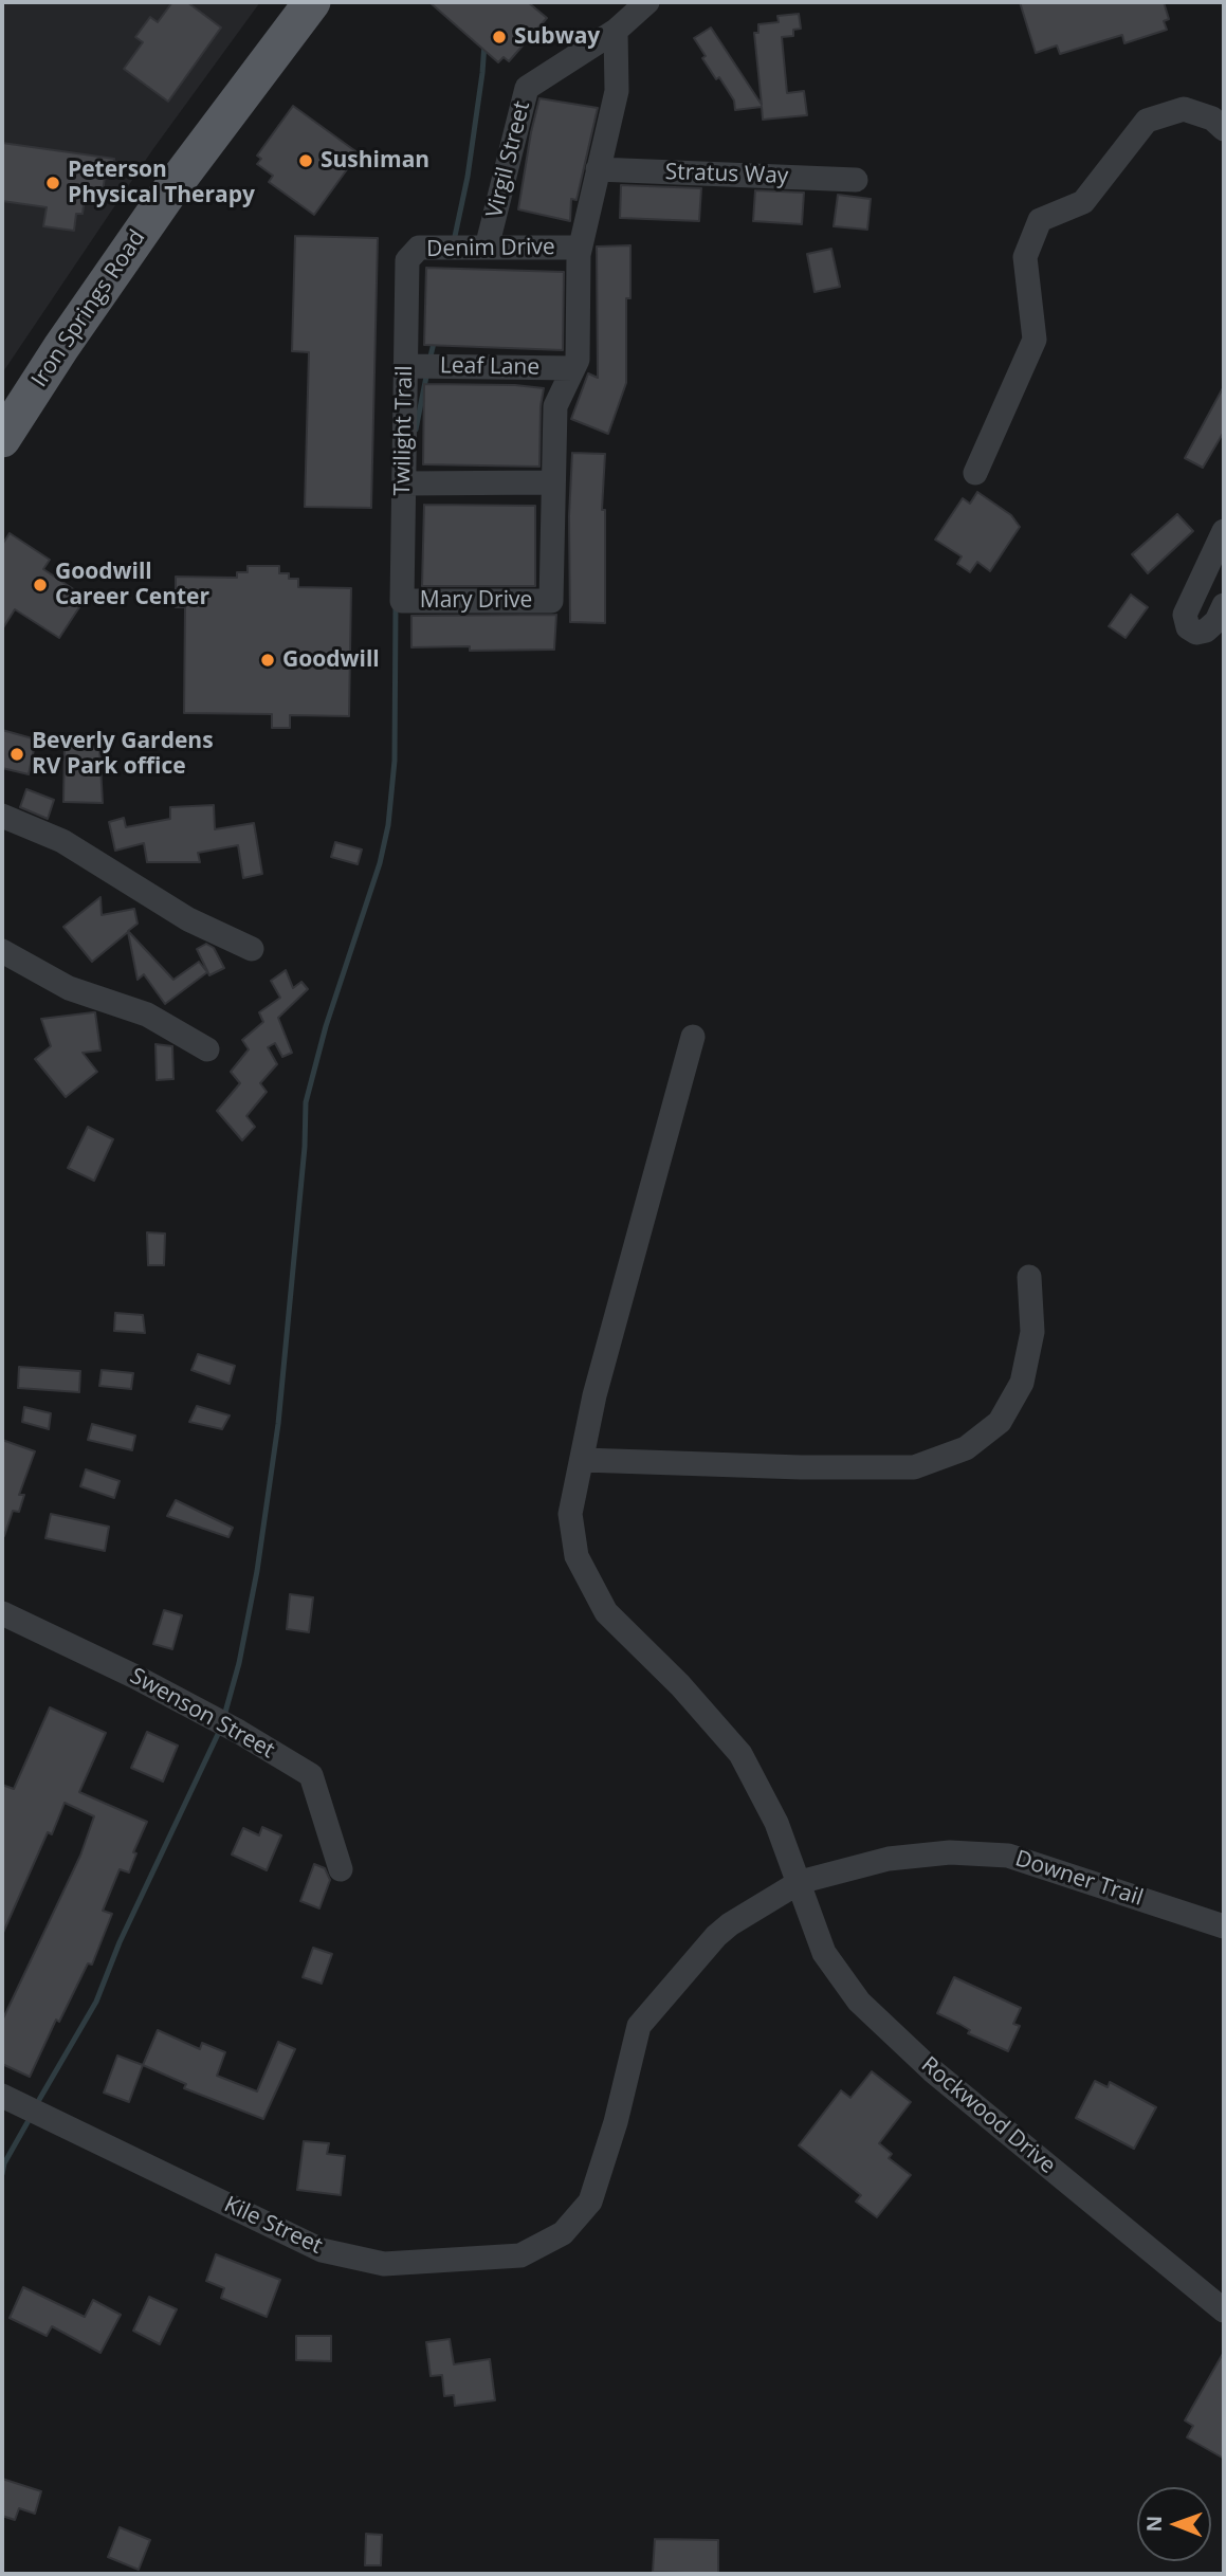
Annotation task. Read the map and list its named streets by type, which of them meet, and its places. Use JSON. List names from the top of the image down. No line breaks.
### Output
{"streets":{"main road":["Iron Springs Road"],"street":["Virgil Street","Stratus Way","Denim Drive","Leaf Lane","Twilight Trail","Mary Drive","Swenson Street","Downer Trail","Rockwood Drive","Kile Street"]},"crossings":[["Virgil Street","Denim Drive"],["Denim Drive","Twilight Trail"],["Leaf Lane","Twilight Trail"],["Twilight Trail","Mary Drive"],["Downer Trail","Rockwood Drive"],["Downer Trail","Kile Street"]],"places":["Subway","Sushiman","Peterson Physical Therapy","Goodwill Career Center","Goodwill","Beverly Gardens RV Park office"],"north":"left"}
